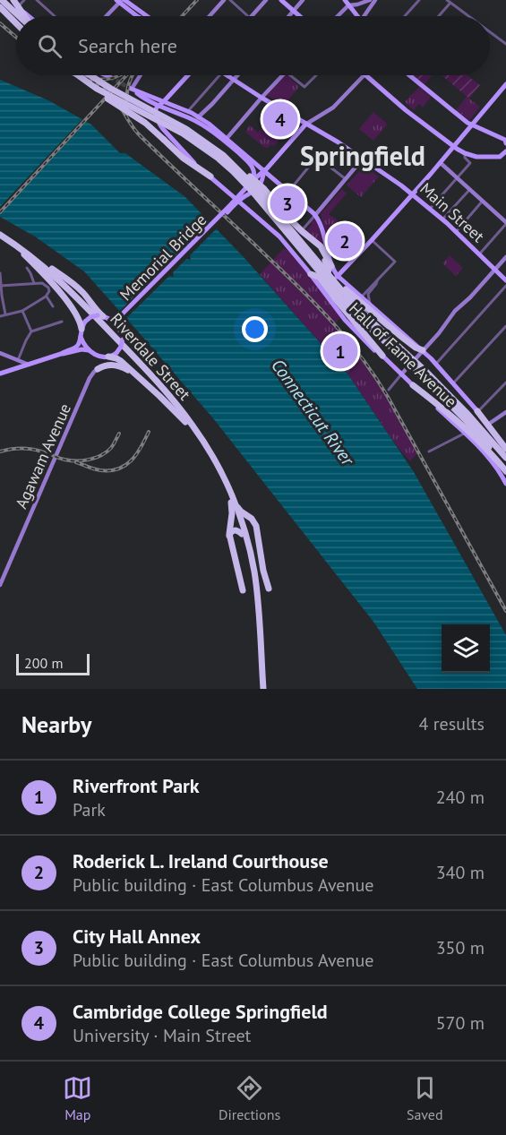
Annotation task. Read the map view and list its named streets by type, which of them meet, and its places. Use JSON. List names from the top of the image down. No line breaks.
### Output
{"streets":{"highway":["Riverdale Street"],"main road":["Main Street","Memorial Bridge","Hall of Fame Avenue"],"street":["Agawam Avenue"]},"crossings":[["Memorial Bridge","Hall of Fame Avenue"]],"districts":["Springfield"],"water":["Connecticut River"],"scale_bar":"200 m","page":{"search":"Search here","pins":["4","3","2","1"],"scale":"200 m","heading":["Nearby","4 results"],"list":[{"mark":"1","name":"Riverfront Park","note":"Park","value":"240 m"},{"mark":"2","name":"Roderick L. Ireland Courthouse","note":"Public building · East Columbus Avenue","value":"340 m"},{"mark":"3","name":"City Hall Annex","note":"Public building · East Columbus Avenue","value":"350 m"},{"mark":"4","name":"Cambridge College Springfield","note":"University · Main Street","value":"570 m"}],"nav":["Map","Directions","Saved"]}}
